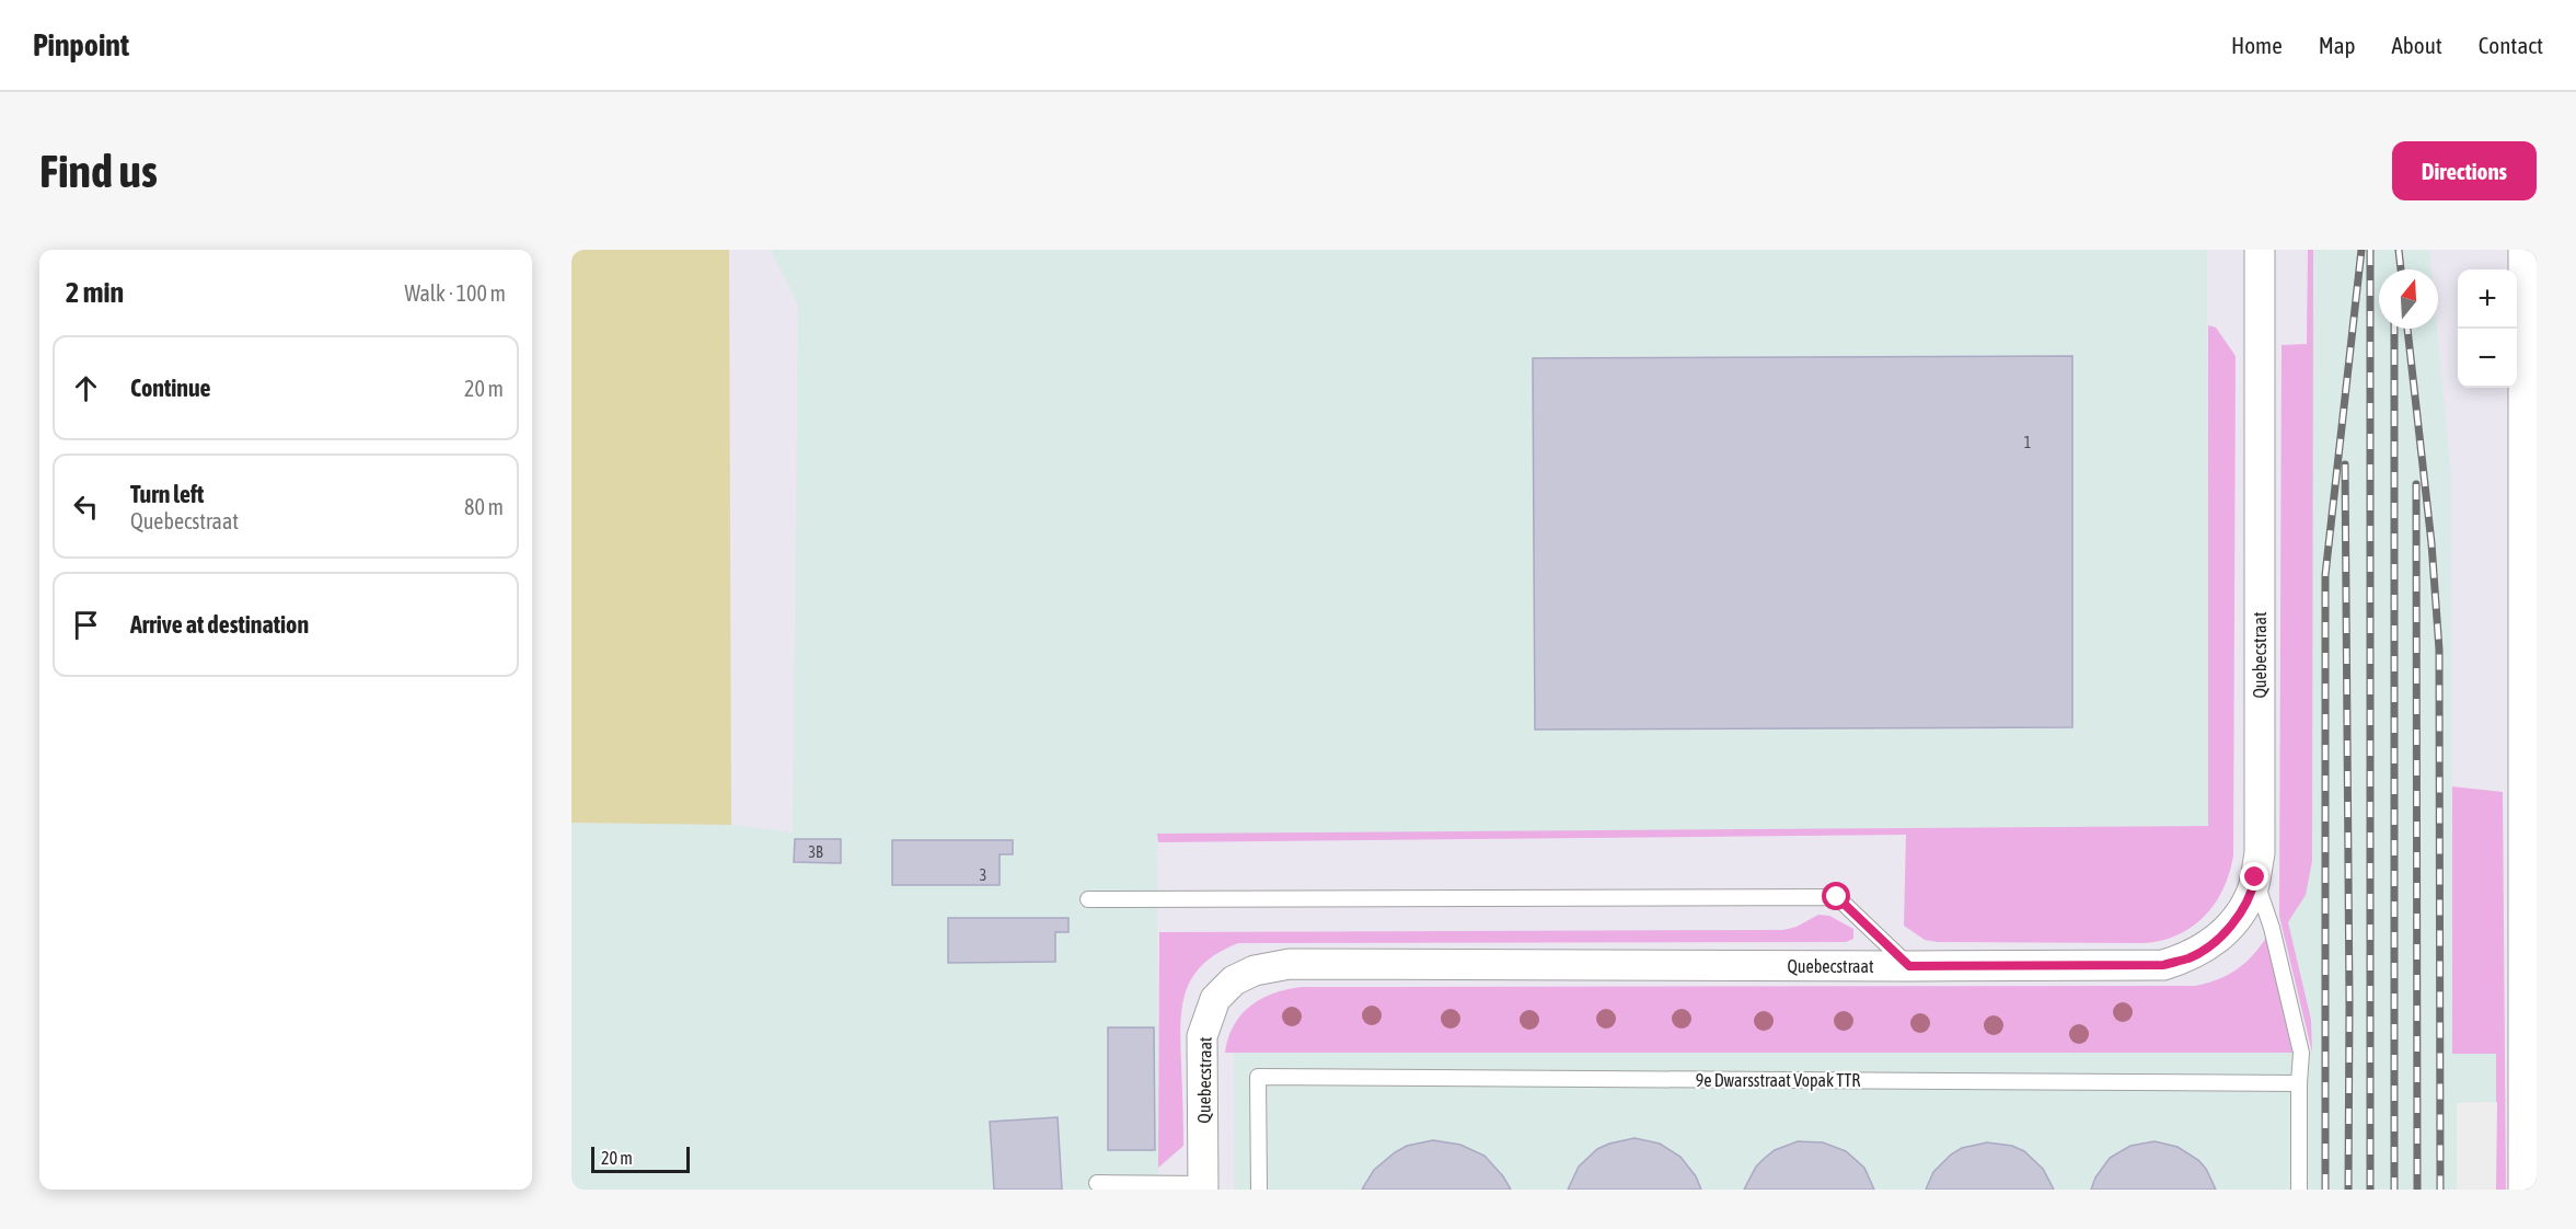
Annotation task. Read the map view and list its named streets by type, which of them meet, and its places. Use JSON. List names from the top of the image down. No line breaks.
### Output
{"streets":{"street":["Quebecstraat"],"lane":["9e Dwarsstraat Vopak TTR"]},"house_numbers":["1","3B","3"],"scale_bar":"20 m","north":"top","page":{"header":"Pinpoint","nav":["Home","Map","About","Contact"],"buttons":"Directions","title":"Find us","heading":["2 min","Walk · 100 m"],"map_buttons":["+","−"],"list":[["Continue","20 m"],["Turn left","Quebecstraat","80 m"],"Arrive at destination"],"scale":"20 m"}}
